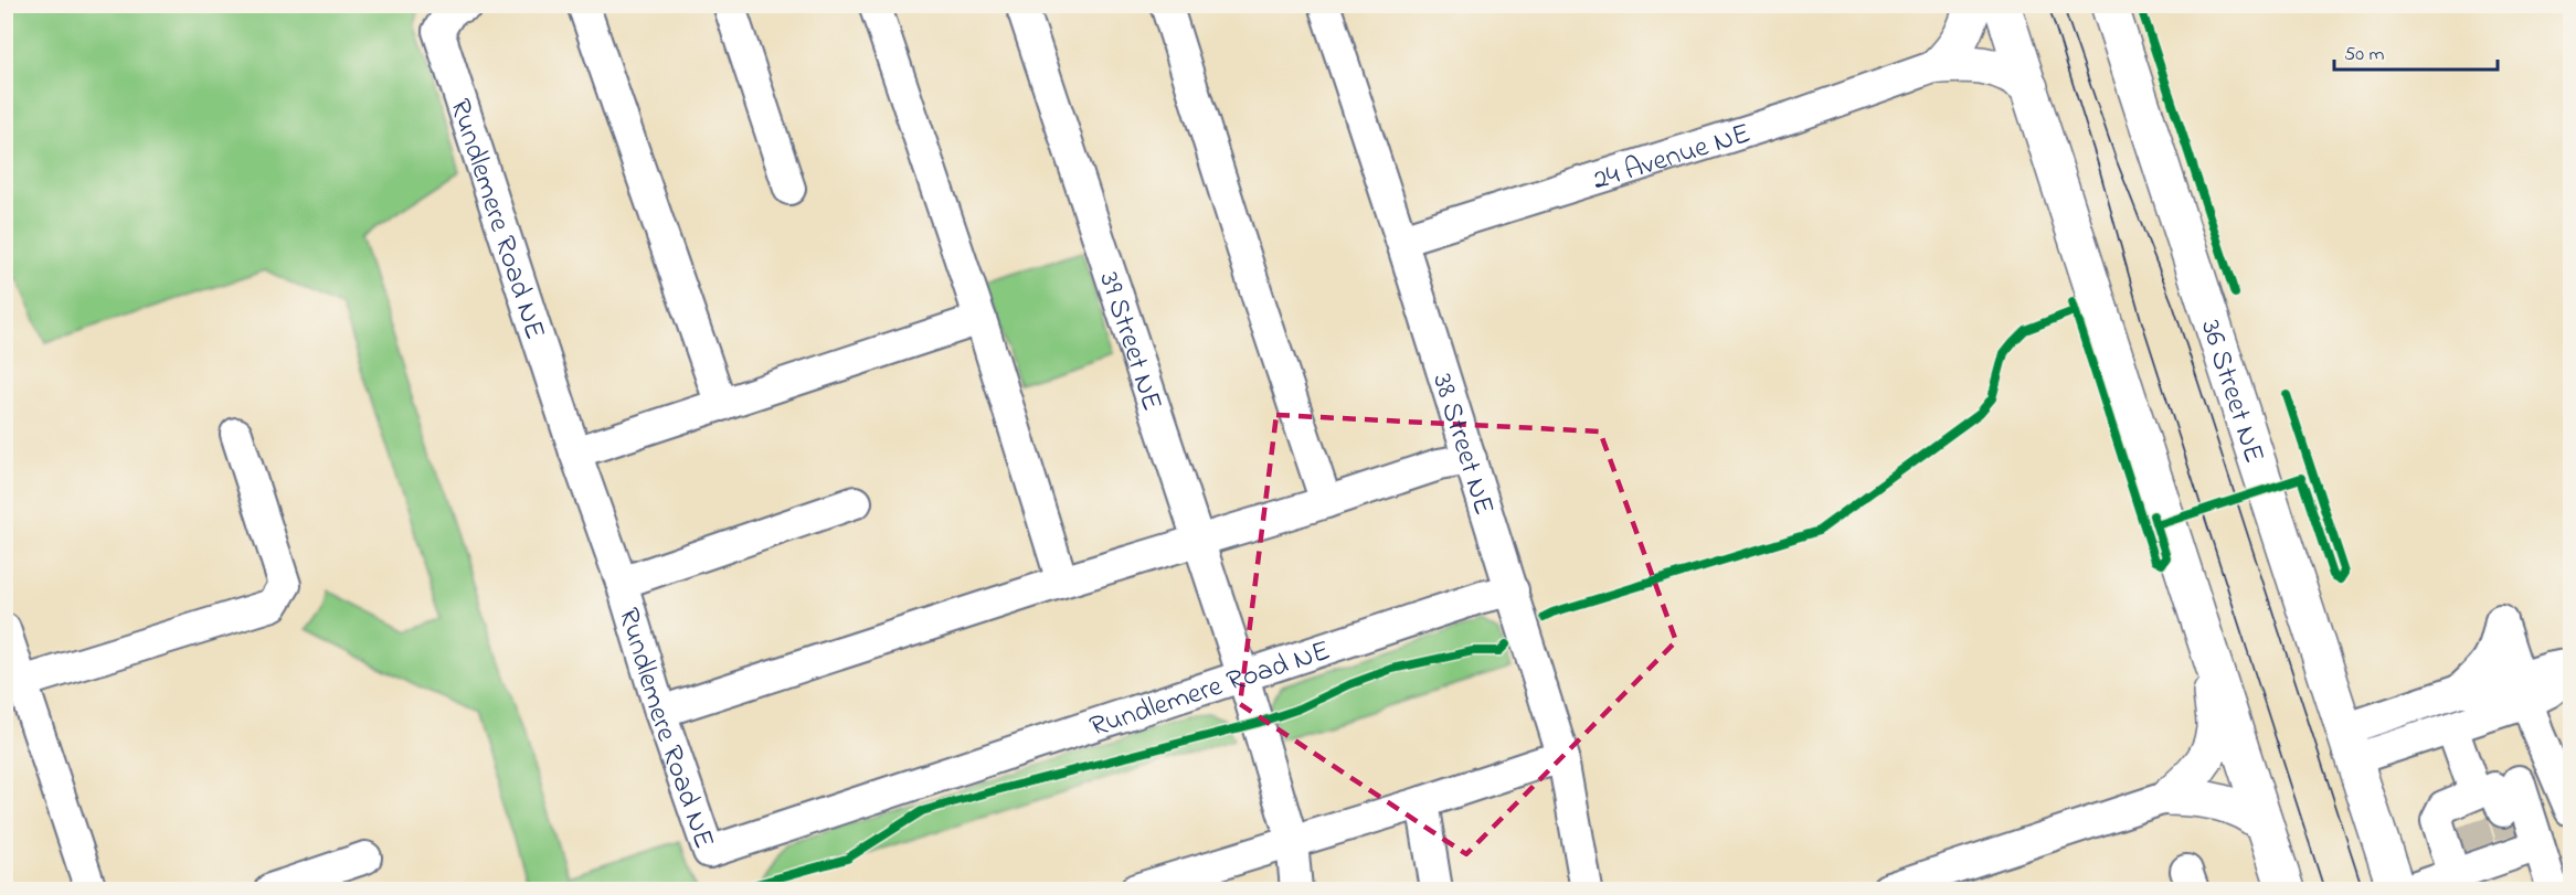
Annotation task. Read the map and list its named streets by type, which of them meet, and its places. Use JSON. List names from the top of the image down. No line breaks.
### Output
{"streets":{"main road":["36 Street NE"],"street":["24 Avenue NE","Rundlemere Road NE","39 Street NE","38 Street NE"]},"crossings":[["24 Avenue NE","38 Street NE"],["Rundlemere Road NE","39 Street NE"],["Rundlemere Road NE","38 Street NE"]],"scale_bar":"50 m"}
